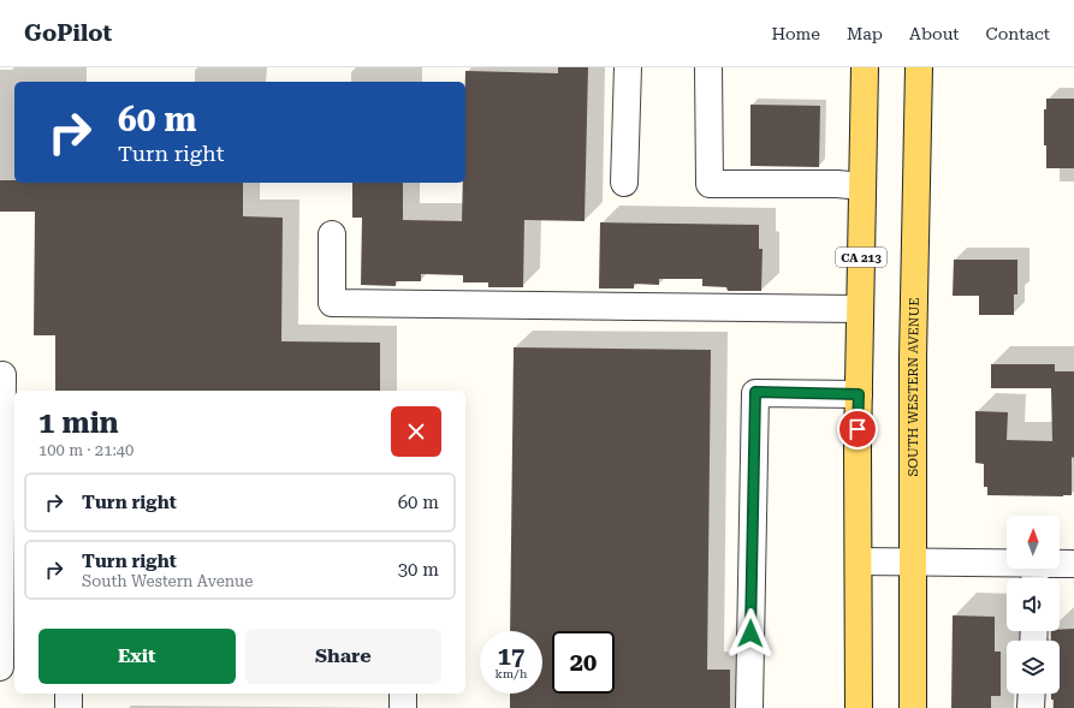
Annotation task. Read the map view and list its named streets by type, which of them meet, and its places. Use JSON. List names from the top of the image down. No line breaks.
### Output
{"streets":{"main road":["CA 213","SOUTH WESTERN AVENUE"]},"north":"top","page":{"header":"GoPilot","nav":["Home","Map","About","Contact"],"turn":["60 m","Turn right"],"heading":["1 min","100 m · 21:40"],"list":[{"name":"Turn right","value":"60 m"},{"name":"Turn right","note":"South Western Avenue","value":"30 m"}],"buttons":["Exit","Share"],"speed":"17 km/h","limit":"20"}}
